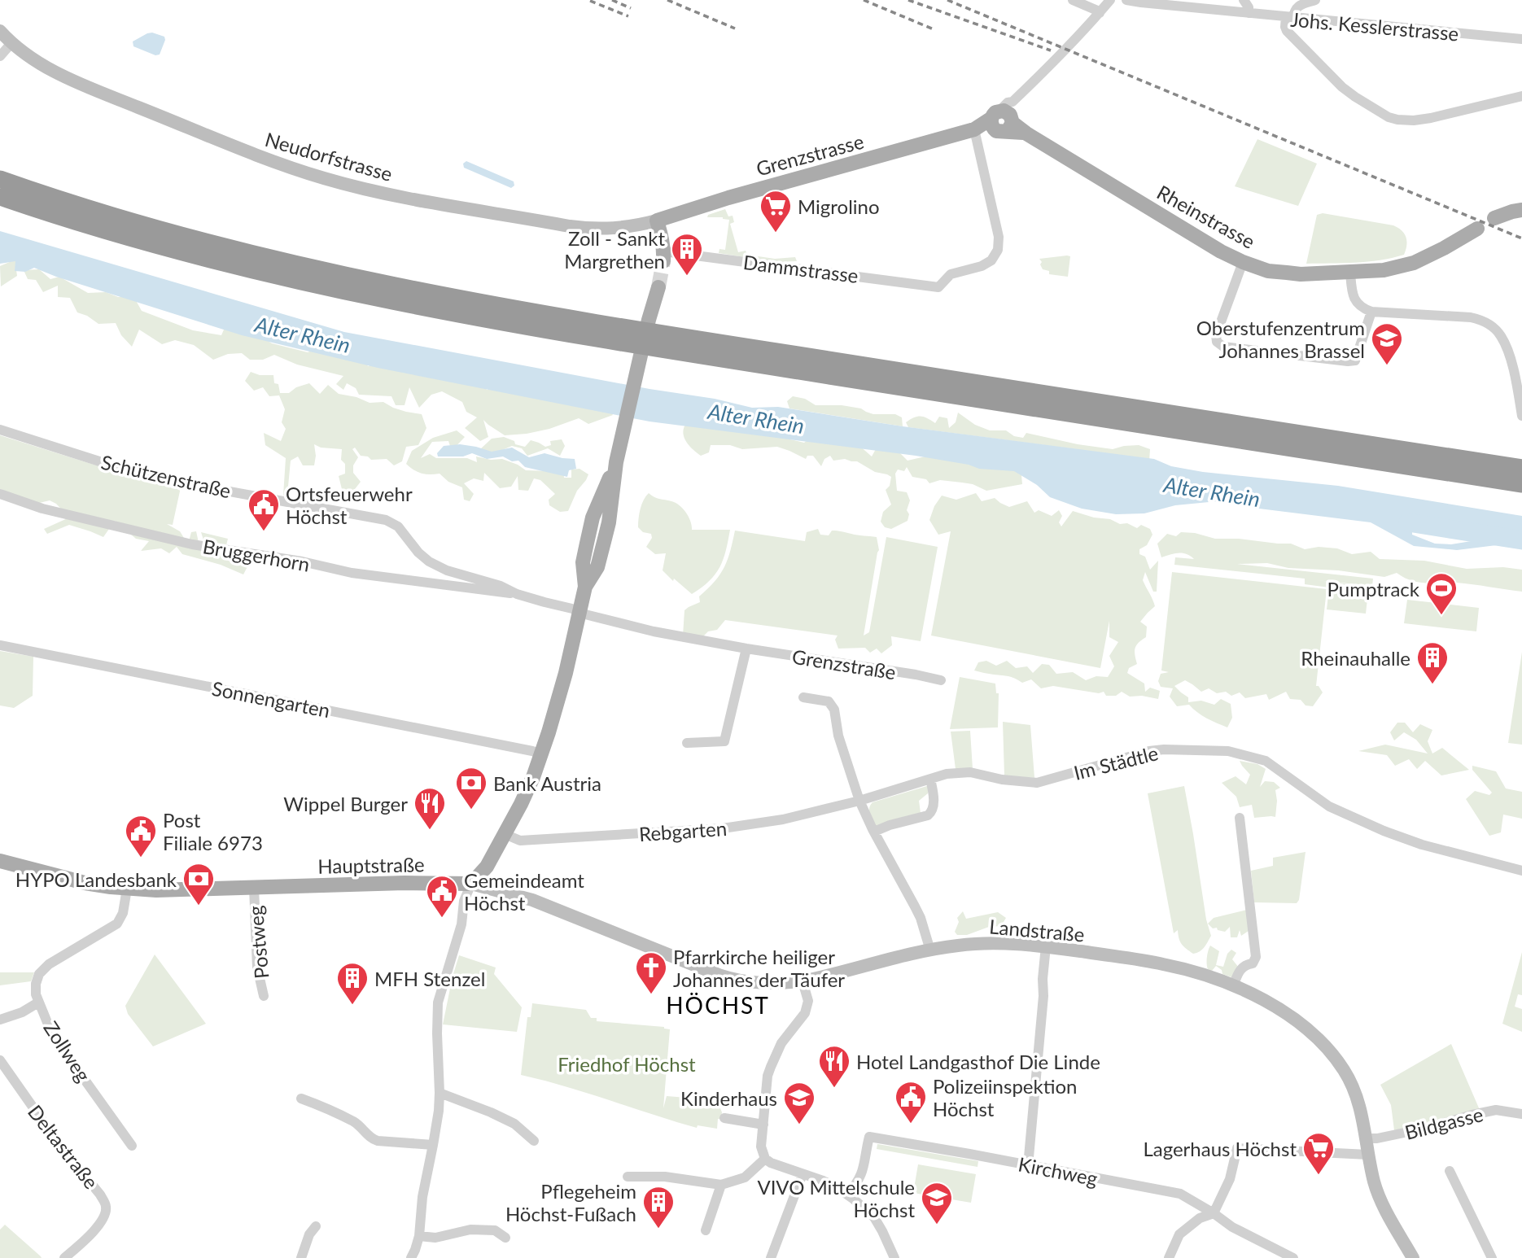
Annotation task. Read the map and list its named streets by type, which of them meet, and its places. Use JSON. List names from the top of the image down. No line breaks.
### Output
{"streets":{"main road":["Grenzstrasse","Neudorfstrasse","Rheinstrasse","Hauptstraße","Landstraße"],"street":["Johs. Kesslerstrasse","Dammstrasse","Schützenstraße","Bruggerhorn","Grenzstraße","Sonnengarten","Im Städtle","Rebgarten","Postweg","Zollweg","Bildgasse","Deltastraße","Kirchweg"]},"crossings":[["Grenzstrasse","Neudorfstrasse"],["Grenzstrasse","Rheinstrasse"],["Grenzstrasse","Dammstrasse"],["Schützenstraße","Bruggerhorn"],["Schützenstraße","Grenzstraße"],["Im Städtle","Rebgarten"],["Hauptstraße","Landstraße"],["Hauptstraße","Postweg"],["Hauptstraße","Zollweg"],["Landstraße","Bildgasse"]],"districts":["HÖCHST"],"water":["Alter Rhein"],"parks":["Friedhof Höchst"],"places":{"supermarket":["Migrolino","Lagerhaus Höchst"],"building":["Zoll - Sankt Margrethen","Rheinauhalle","MFH Stenzel","Pflegeheim Höchst-Fußach"],"school or university":["Oberstufenzentrum Johannes Brassel","Kinderhaus","VIVO Mittelschule Höchst"],"public building":["Ortsfeuerwehr Höchst","Post Filiale 6973","Gemeindeamt Höchst","Polizeiinspektion Höchst"],"sports":["Pumptrack"],"bank":["Bank Austria","HYPO Landesbank"],"restaurant":["Wippel Burger","Hotel Landgasthof Die Linde"],"church":["Pfarrkirche heiliger Johannes der Täufer"]}}
